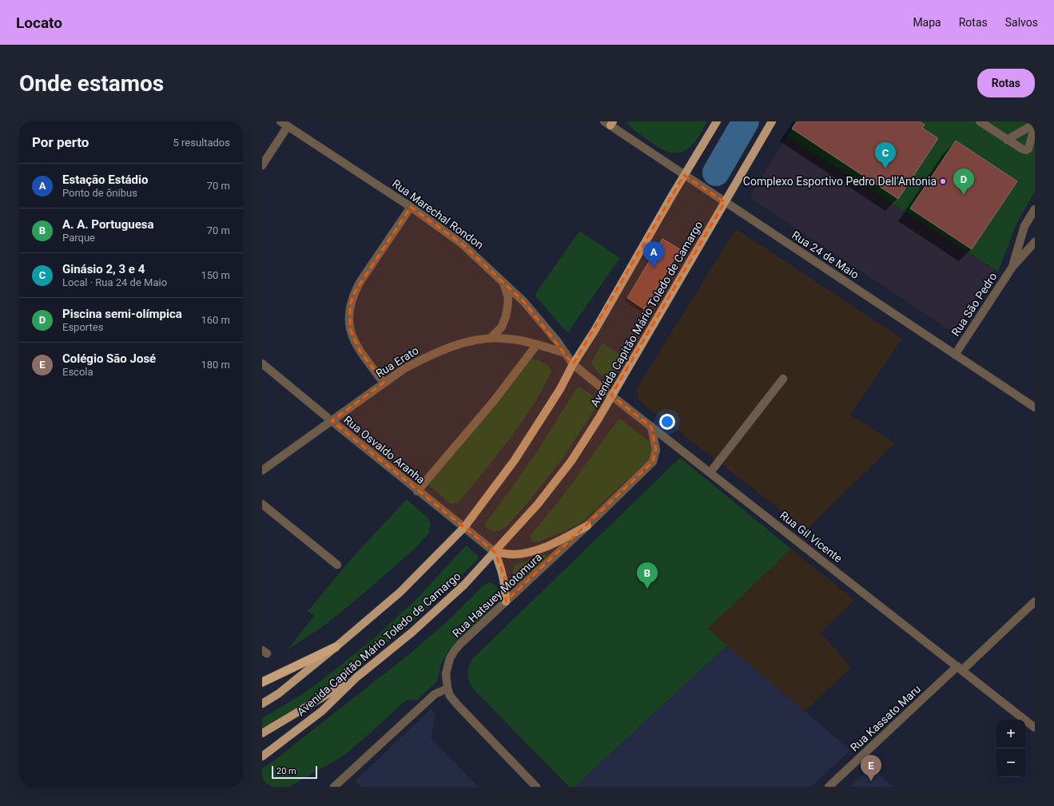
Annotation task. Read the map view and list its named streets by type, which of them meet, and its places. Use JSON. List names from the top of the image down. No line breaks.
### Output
{"streets":{"main road":["Avenida Capitão Mário Toledo de Camargo"],"street":["Rua Marechal Rondon","Rua 24 de Maio","Rua São Pedro","Rua Erato","Rua Osvaldo Aranha","Rua Gil Vicente","Rua Hatsuey Motomura","Rua Kassato Maru"]},"crossings":[["Rua Marechal Rondon","Rua Erato"],["Rua Marechal Rondon","Rua Gil Vicente"],["Rua 24 de Maio","Rua São Pedro"],["Rua 24 de Maio","Avenida Capitão Mário Toledo de Camargo"],["Avenida Capitão Mário Toledo de Camargo","Rua Osvaldo Aranha"],["Avenida Capitão Mário Toledo de Camargo","Rua Gil Vicente"],["Rua Erato","Rua Osvaldo Aranha"],["Rua Gil Vicente","Rua Hatsuey Motomura"],["Rua Gil Vicente","Rua Kassato Maru"]],"places":["Complexo Esportivo Pedro Dell’Antonia"],"scale_bar":"20 m","page":{"header":"Locato","nav":["Mapa","Rotas","Salvos"],"buttons":"Rotas","title":"Onde estamos","heading":["Por perto","5 resultados"],"pins":["C","D","A","B","E"],"list":[{"mark":"A","name":"Estação Estádio","note":"Ponto de ônibus","value":"70 m"},{"mark":"B","name":"A. A. Portuguesa","note":"Parque","value":"70 m"},{"mark":"C","name":"Ginásio 2, 3 e 4","note":"Local · Rua 24 de Maio","value":"150 m"},{"mark":"D","name":"Piscina semi-olímpica","note":"Esportes","value":"160 m"},{"mark":"E","name":"Colégio São José","note":"Escola","value":"180 m"}],"map_buttons":["+","−"],"scale":"20 m"}}
